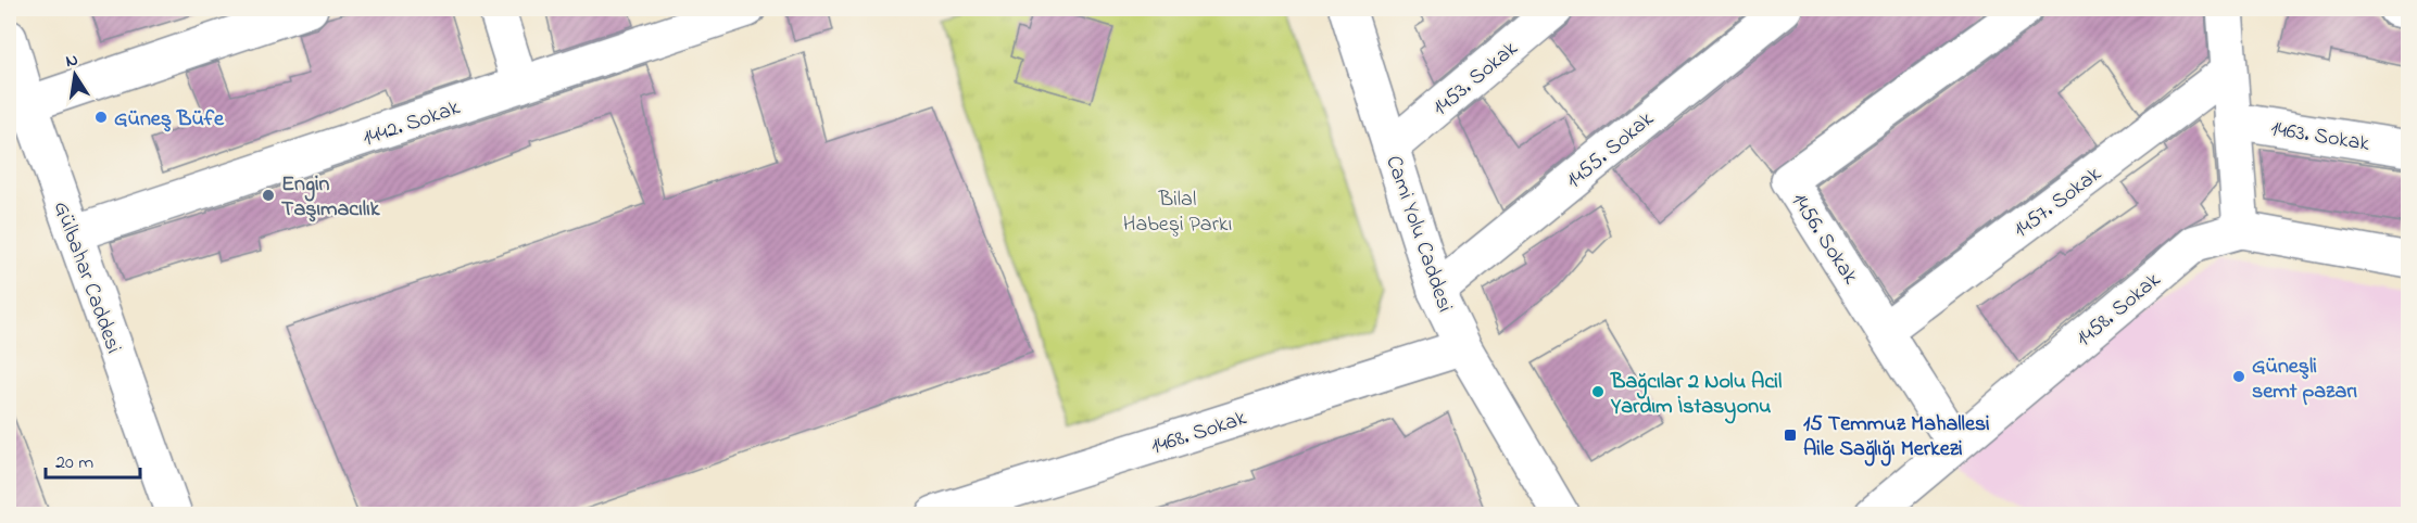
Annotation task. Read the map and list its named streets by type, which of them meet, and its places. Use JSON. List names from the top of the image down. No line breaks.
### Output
{"streets":{"street":["1453. Sokak","1442. Sokak","1463. Sokak","1455. Sokak","1457. Sokak","Cami Yolu Caddesi","1456. Sokak","Gülbahar Caddesi","1458. Sokak","1468. Sokak"]},"crossings":[["1453. Sokak","Cami Yolu Caddesi"],["1442. Sokak","Gülbahar Caddesi"],["1455. Sokak","Cami Yolu Caddesi"],["1457. Sokak","1456. Sokak"],["Cami Yolu Caddesi","1468. Sokak"],["1456. Sokak","1458. Sokak"]],"parks":["Bilal Habeşi Parkı"],"places":{"other":["Güneş Büfe","Engin Taşımacılık","Güneşli semt pazarı","Bağcılar 2 Nolu Acil Yardım İstasyonu"],"transit":["15 Temmuz Mahallesi Aile Sağlığı Merkezi"]},"scale_bar":"20 m","north":"top"}
